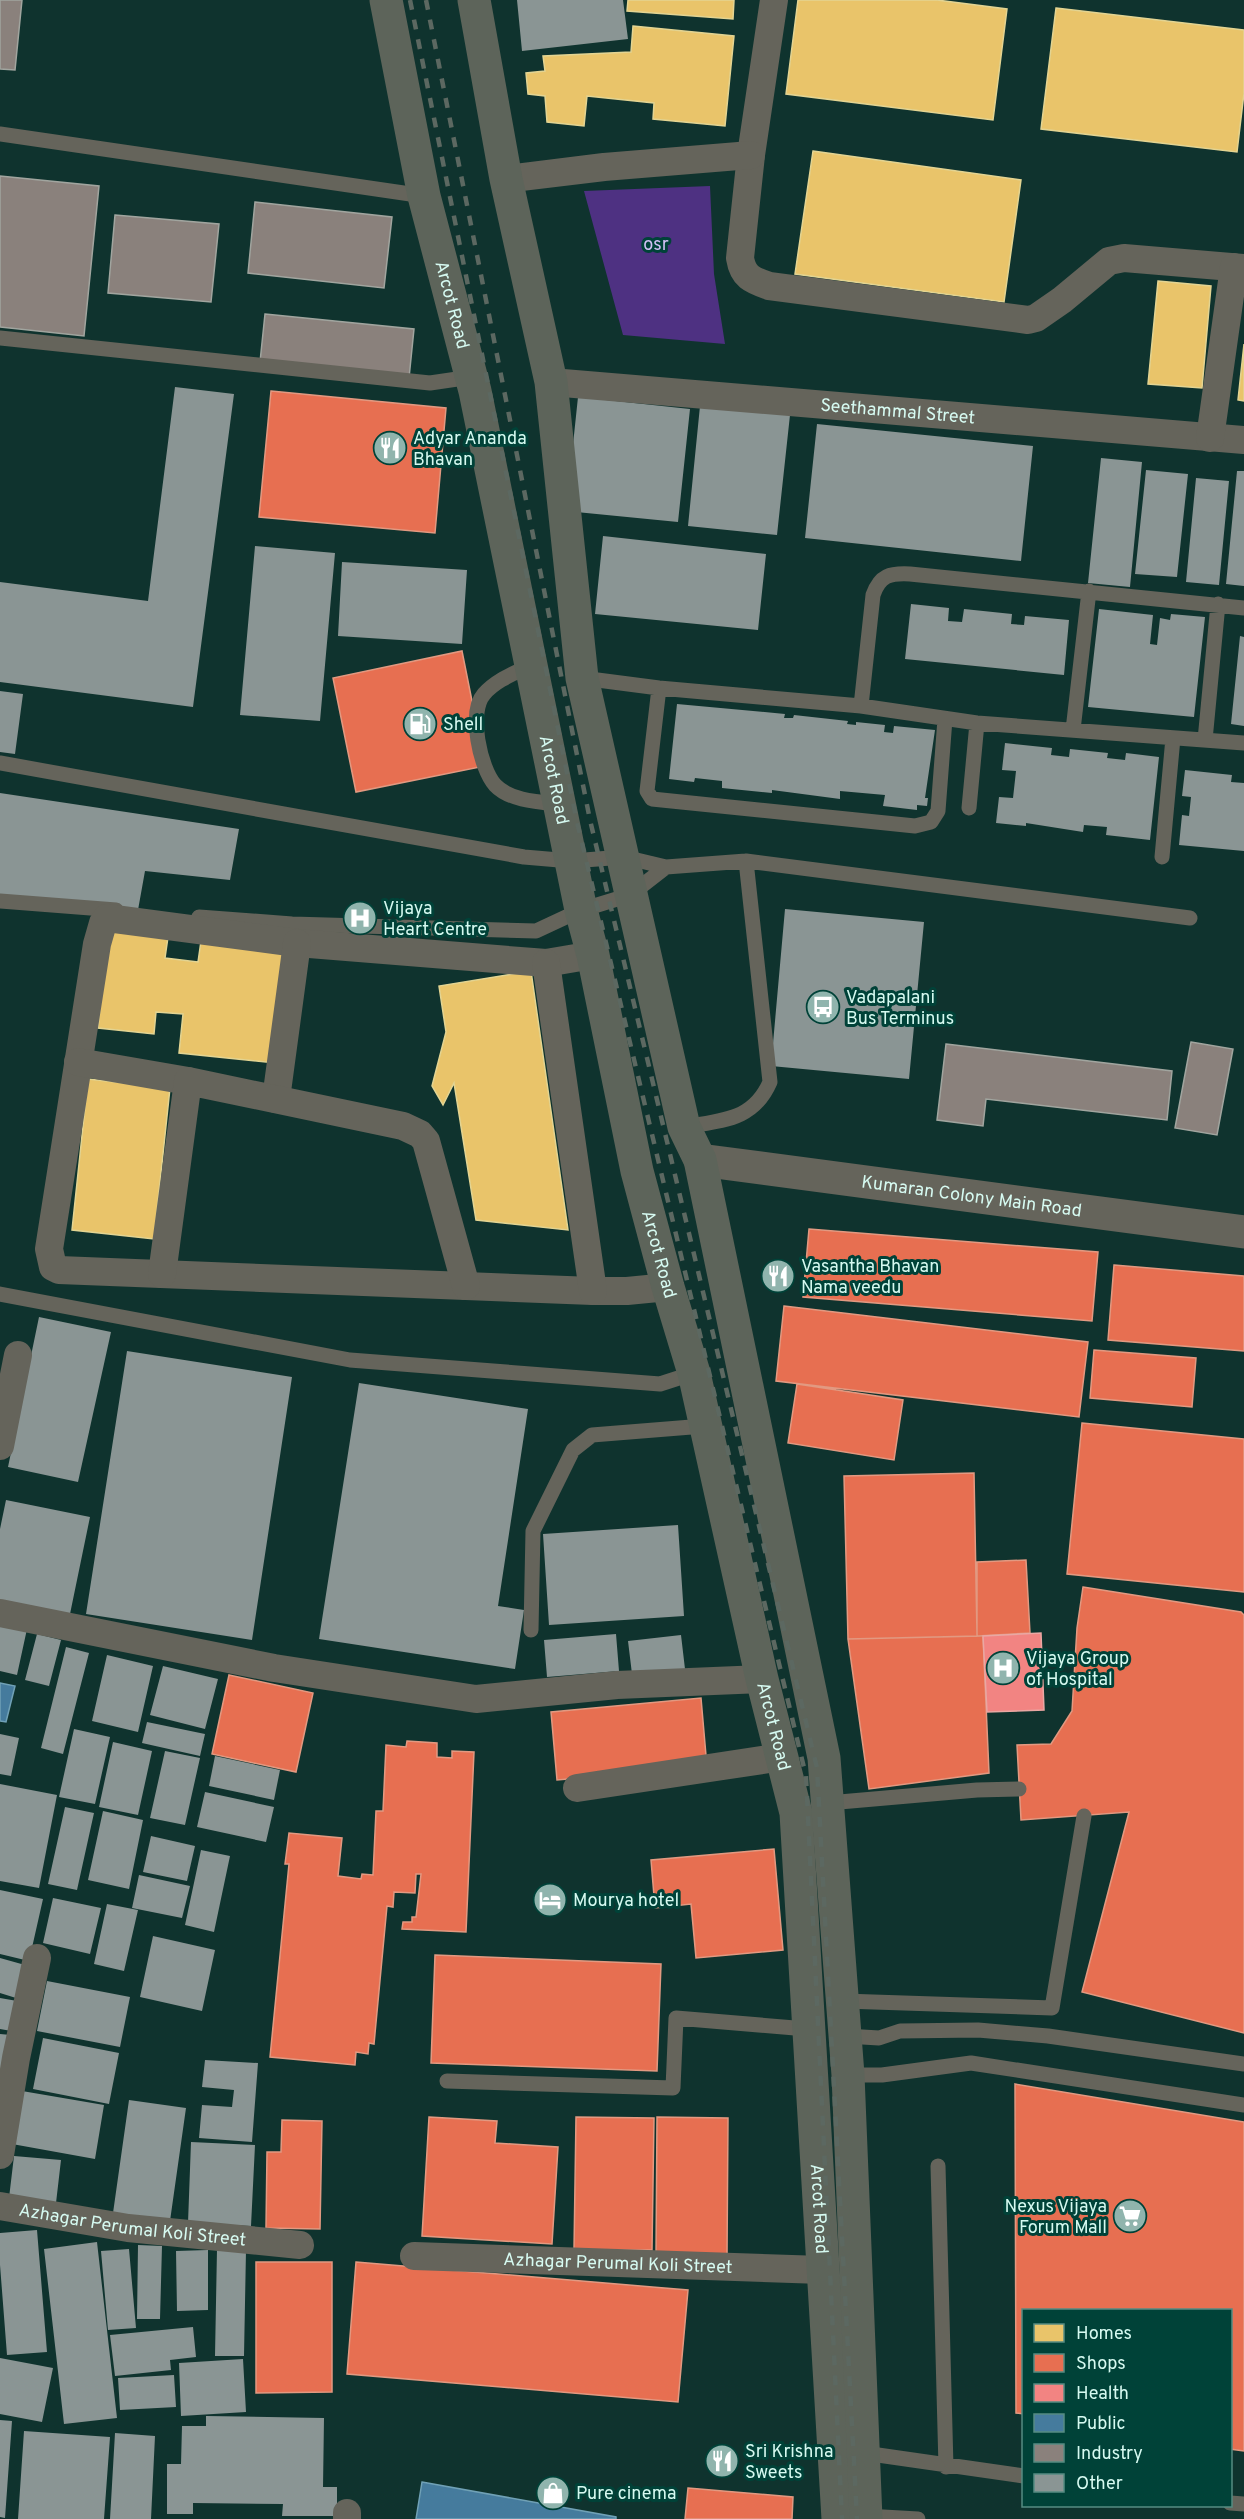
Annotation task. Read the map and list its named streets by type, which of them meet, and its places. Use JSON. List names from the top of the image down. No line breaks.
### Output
{"streets":{"main road":["Arcot Road"],"street":["Seethammal Street","Kumaran Colony Main Road","Azhagar Perumal Koli Street"]},"crossings":[["Arcot Road","Seethammal Street"],["Arcot Road","Kumaran Colony Main Road"],["Arcot Road","Azhagar Perumal Koli Street"]],"parks":["osr"],"places":{"restaurant":["Adyar Ananda Bhavan","Vasantha Bhavan Nama veedu","Sri Krishna Sweets"],"fuel station":["Shell"],"hospital":["Vijaya Heart Centre","Vijaya Group of Hospital"],"bus stop":["Vadapalani Bus Terminus"],"hotel":["Mourya hotel"],"supermarket":["Nexus Vijaya Forum Mall"],"shop":["Pure cinema"]},"legend":["Homes","Shops","Health","Public","Industry","Other"]}
